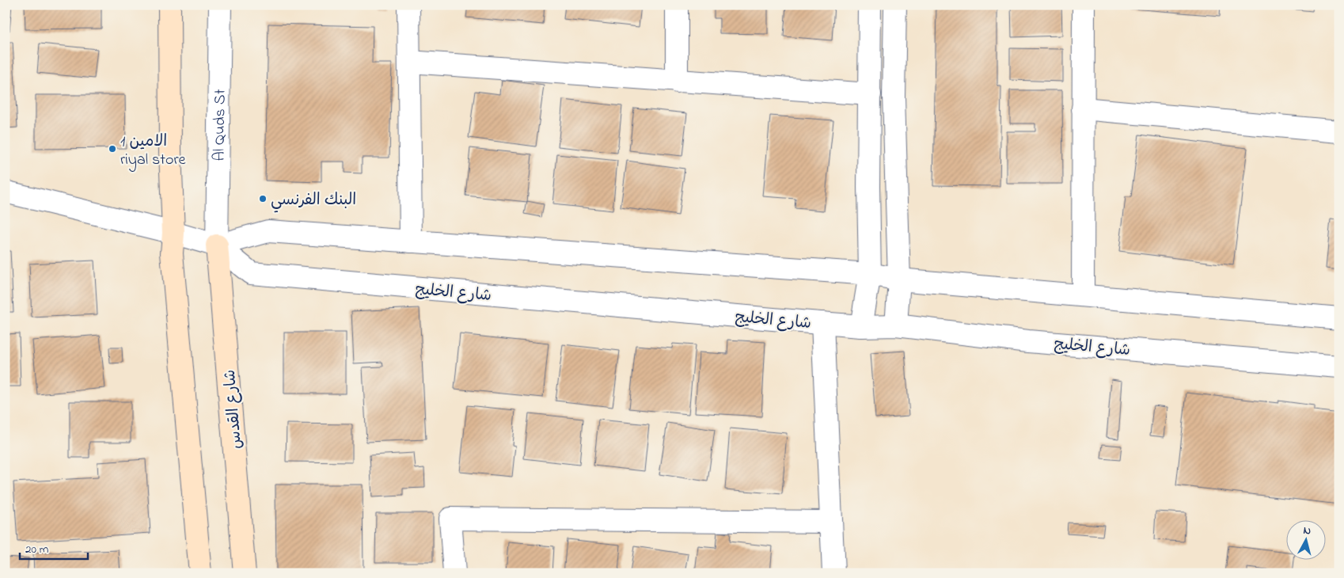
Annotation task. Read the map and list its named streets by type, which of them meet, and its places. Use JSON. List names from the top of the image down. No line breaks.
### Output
{"streets":{"main road":["شارع القدس"],"street":["Al Quds St","شارع الخليج"]},"crossings":[["Al Quds St","شارع الخليج"],["Al Quds St","شارع القدس"],["شارع الخليج","شارع القدس"]],"places":["الامين 1 riyal store","البنك الفرنسي"],"scale_bar":"20 m","north":"top"}
